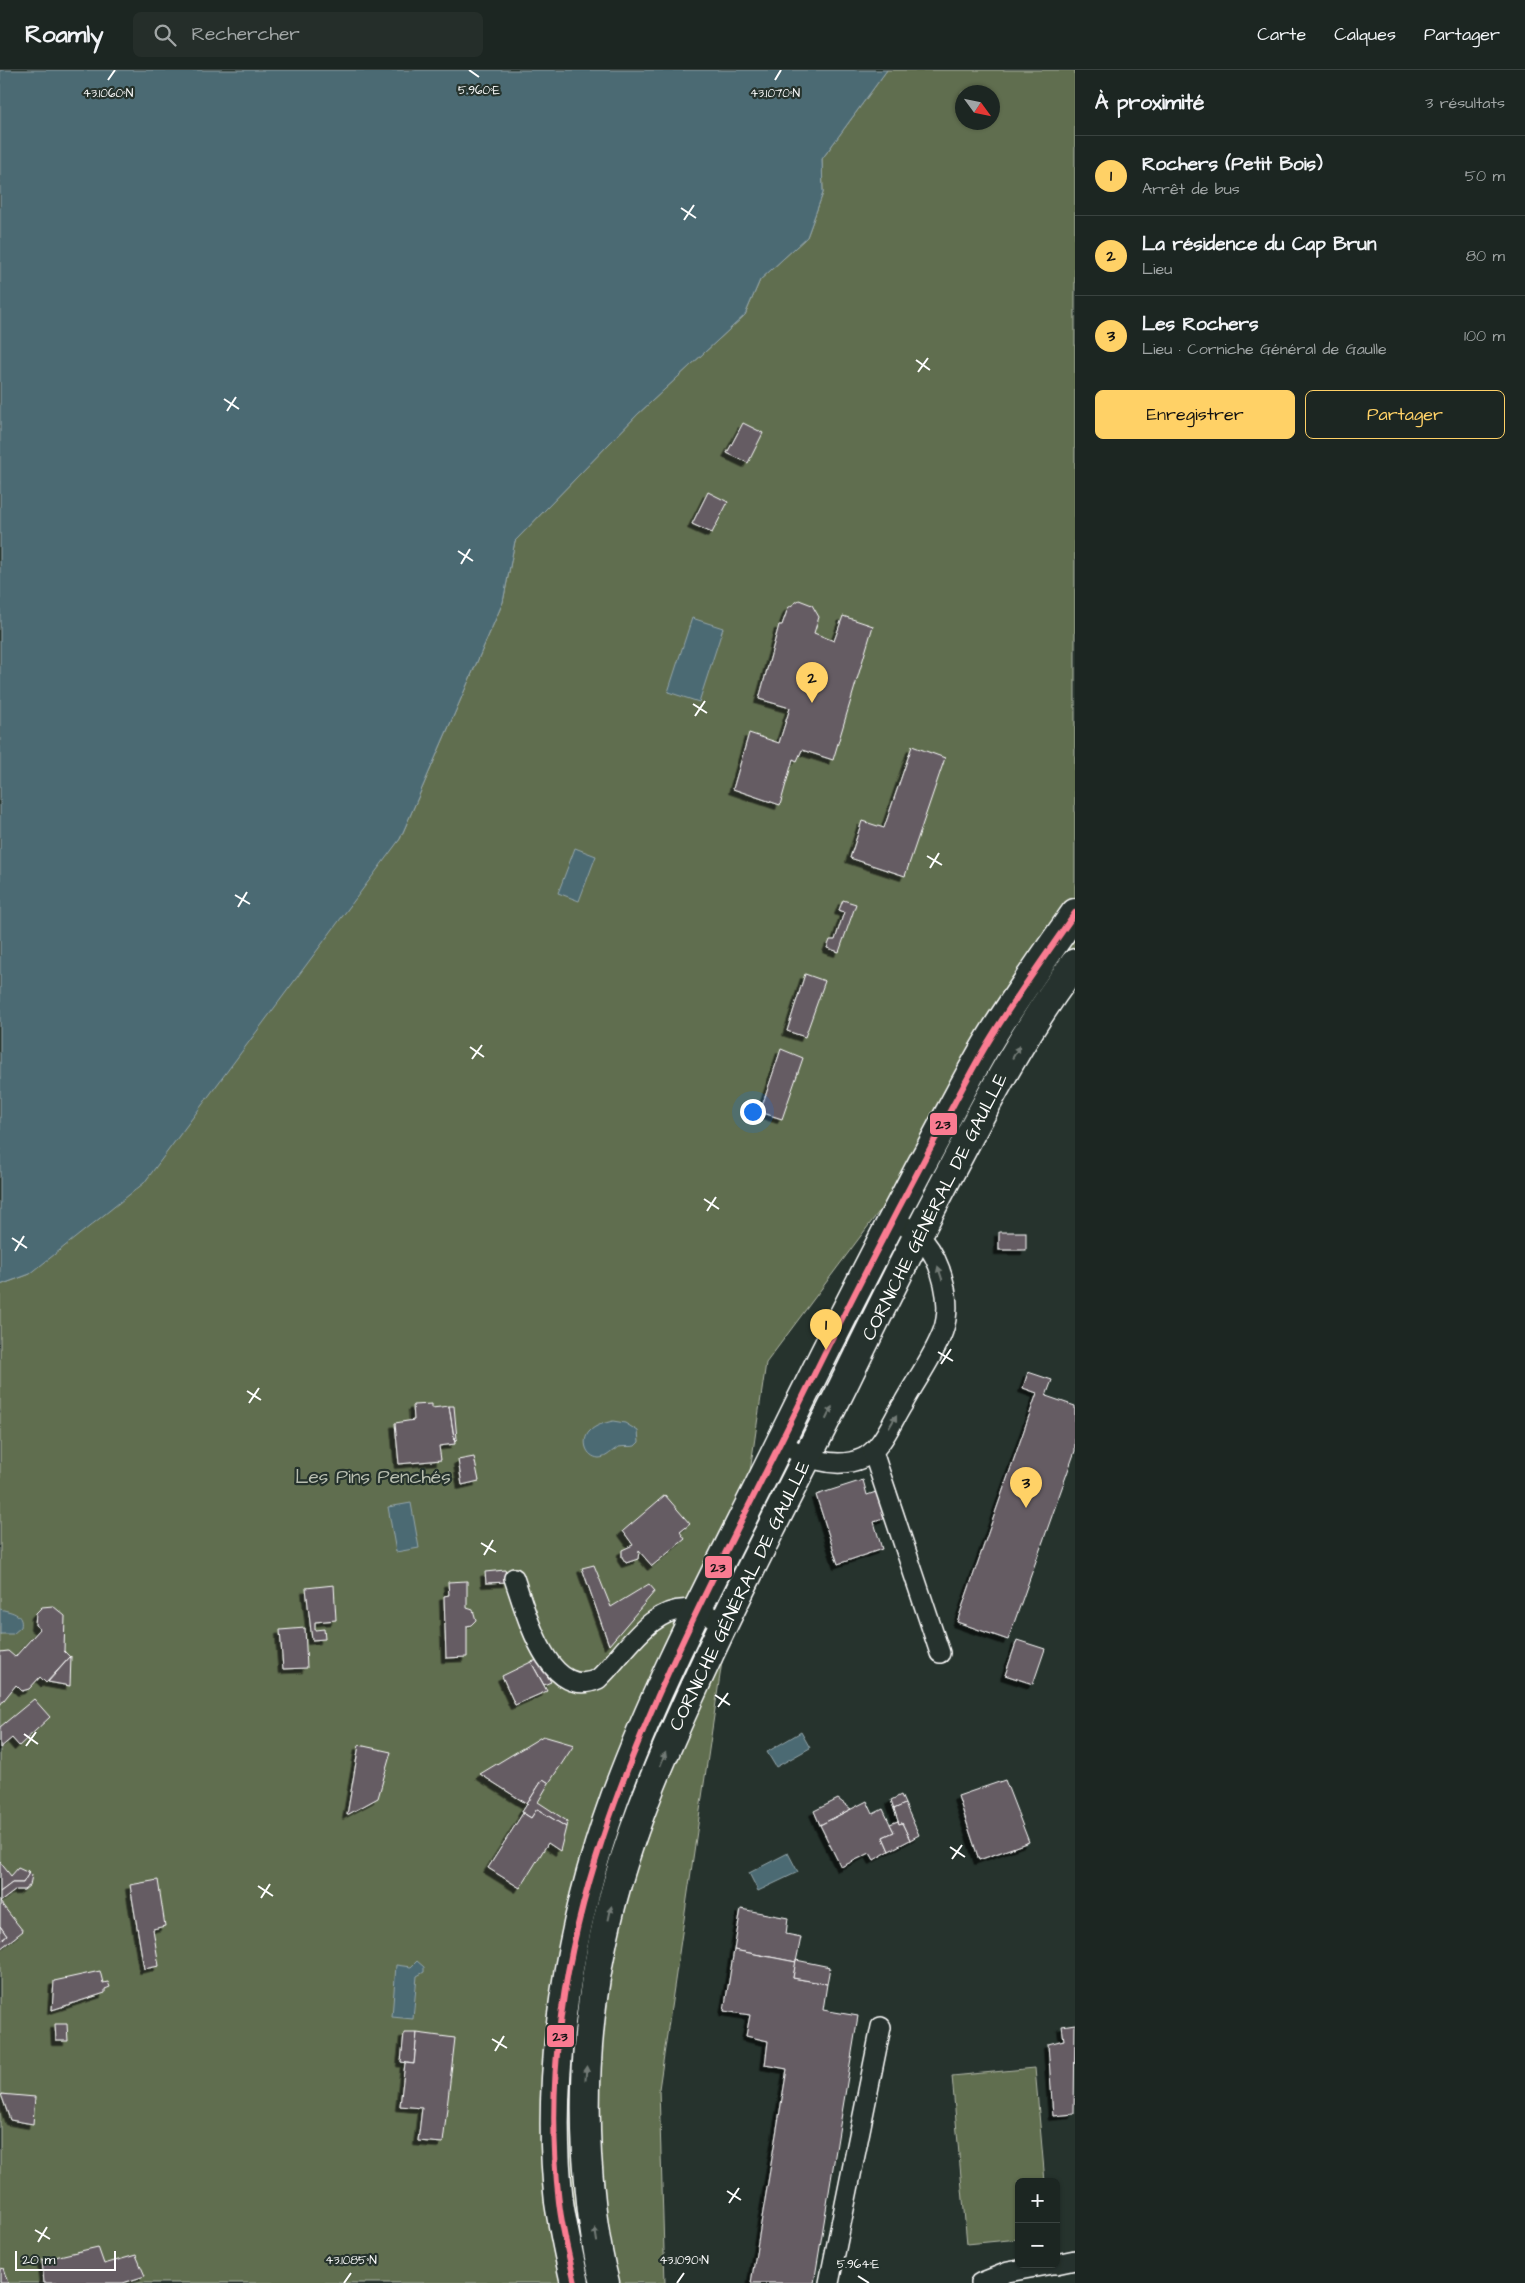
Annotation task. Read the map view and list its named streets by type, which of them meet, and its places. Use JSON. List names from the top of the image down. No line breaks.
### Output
{"streets":{"main road":["CORNICHE GÉNÉRAL DE GAULLE"]},"parks":["Les Pins Penchés"],"lines":["transit line 23"],"scale_bar":"20 m","north":"bottom right","page":{"header":"Roamly","search":"Rechercher","nav":["Carte","Calques","Partager"],"heading":["À proximité","3 résultats"],"list":[{"mark":"1","name":"Rochers (Petit Bois)","note":"Arrêt de bus","value":"50 m"},{"mark":"2","name":"La résidence du Cap Brun","note":"Lieu","value":"80 m"},{"mark":"3","name":"Les Rochers","note":"Lieu · Corniche Général de Gaulle","value":"100 m"}],"buttons":["Enregistrer","Partager"],"pins":["2","1","3"],"map_buttons":["+","−"],"scale":"20 m"},"coordinates":["5.960°E","43.1060°N","43.1070°N","43.1085°N","43.1090°N","5.964°E"]}
